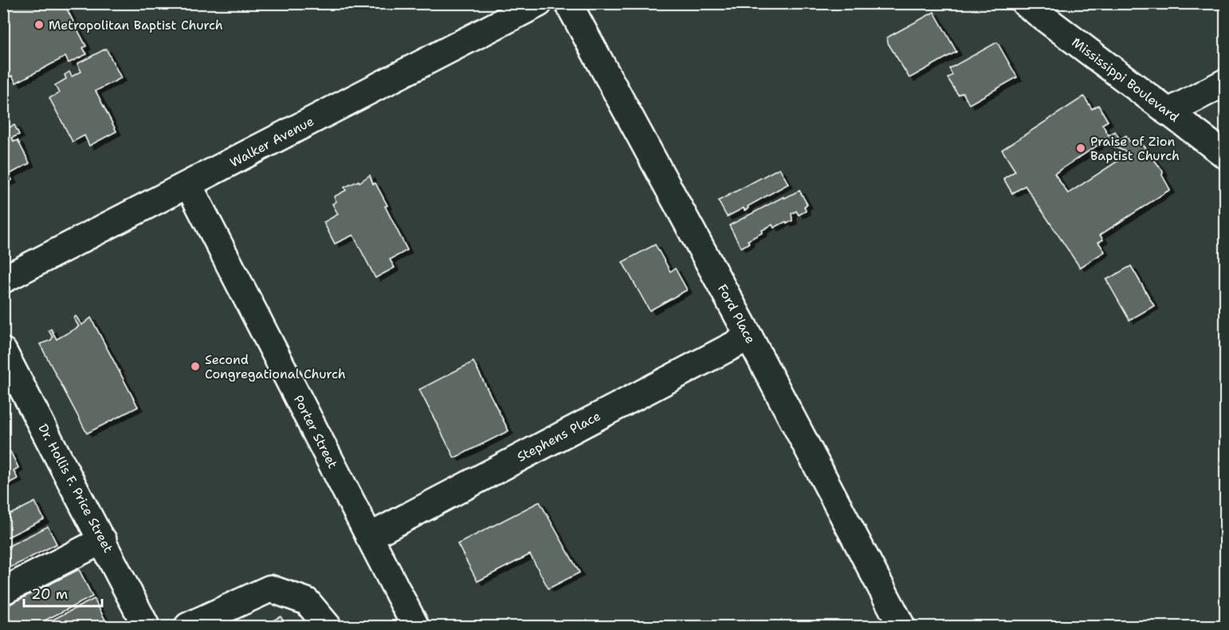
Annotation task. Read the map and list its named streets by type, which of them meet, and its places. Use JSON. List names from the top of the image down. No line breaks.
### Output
{"streets":{"street":["Mississippi Boulevard","Walker Avenue","Ford Place","Porter Street","Stephens Place","Dr. Hollis F. Price Street"]},"crossings":[["Walker Avenue","Porter Street"],["Ford Place","Stephens Place"],["Porter Street","Stephens Place"]],"places":["Metropolitan Baptist Church","Praise of Zion Baptist Church","Second Congregational Church"],"scale_bar":"20 m"}
